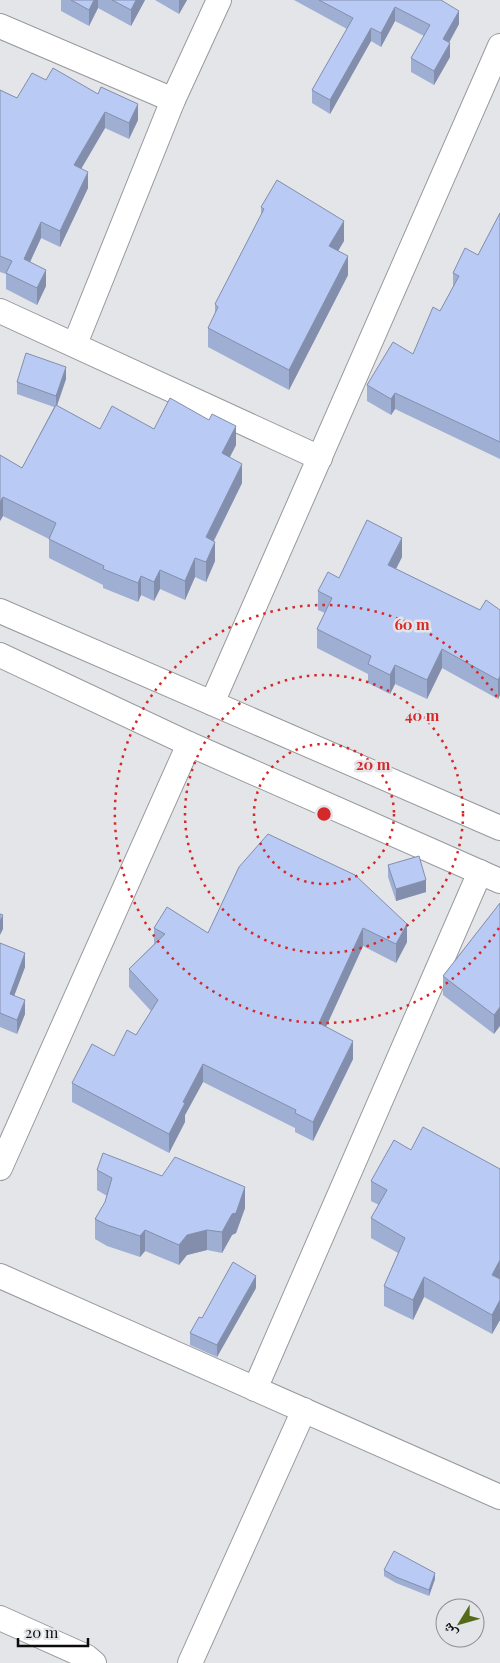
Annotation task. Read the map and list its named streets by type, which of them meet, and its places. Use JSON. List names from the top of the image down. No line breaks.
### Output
{"scale_bar":"20 m","north":"bottom left","rings":["60 m","40 m","20 m"]}
